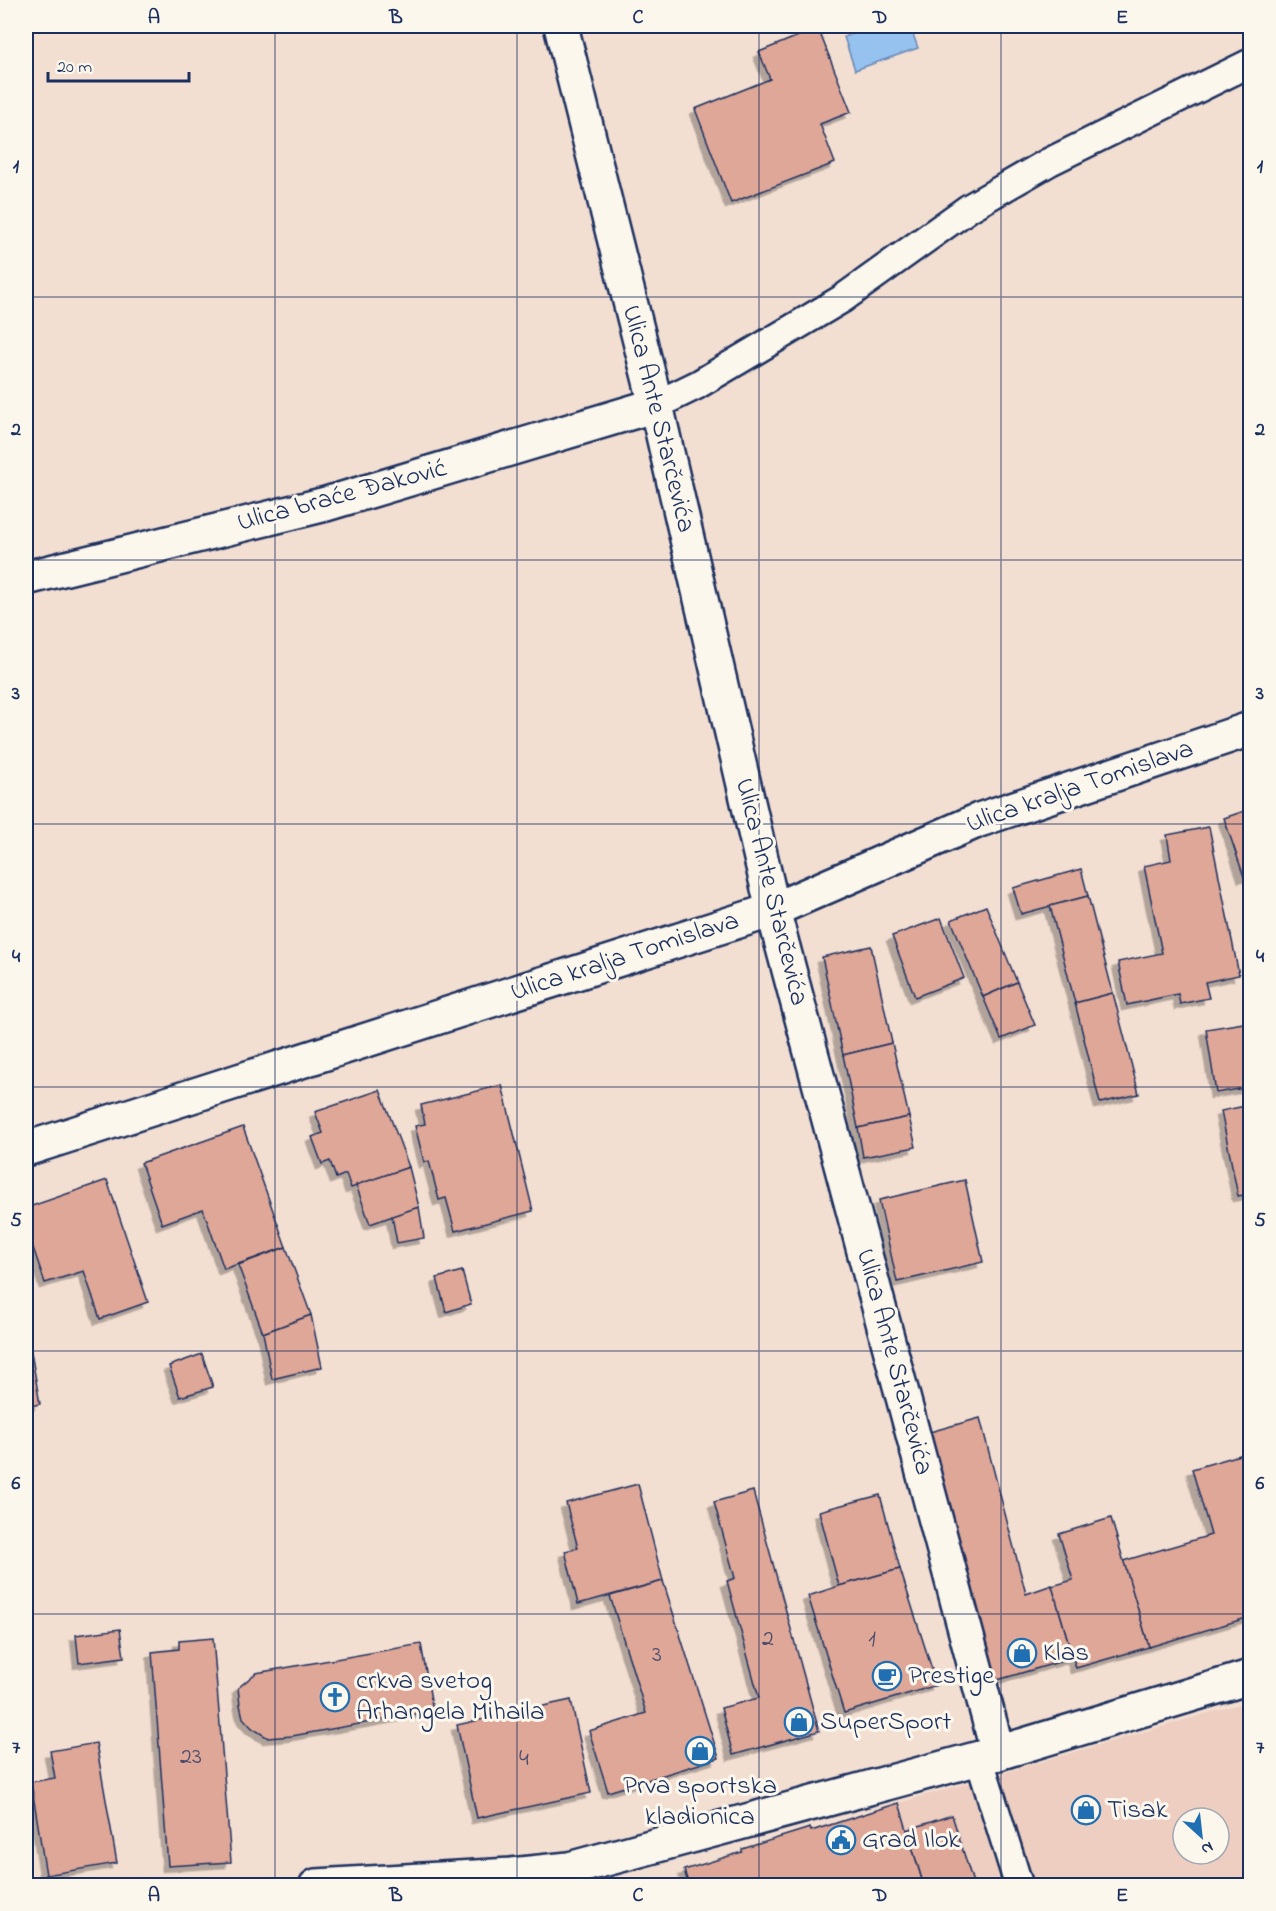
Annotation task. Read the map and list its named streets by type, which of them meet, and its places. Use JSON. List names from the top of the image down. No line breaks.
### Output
{"streets":{"street":["Ulica Ante Starčevića","Ulica braće Đaković","Ulica kralja Tomislava"]},"crossings":[["Ulica Ante Starčevića","Ulica braće Đaković"],["Ulica Ante Starčevića","Ulica kralja Tomislava"]],"places":{"shop":["Klas","SuperSport","Prva sportska kladionica","Tisak"],"cafe":["Prestige"],"church":["crkva svetog Arhangela Mihaila"],"public building":["Grad Ilok"]},"house_numbers":["2","1","3","23","4"],"scale_bar":"20 m","north":"bottom right","grid":{"columns":["A","B","C","D","E"],"rows":["1","2","3","4","5","6","7"]}}
